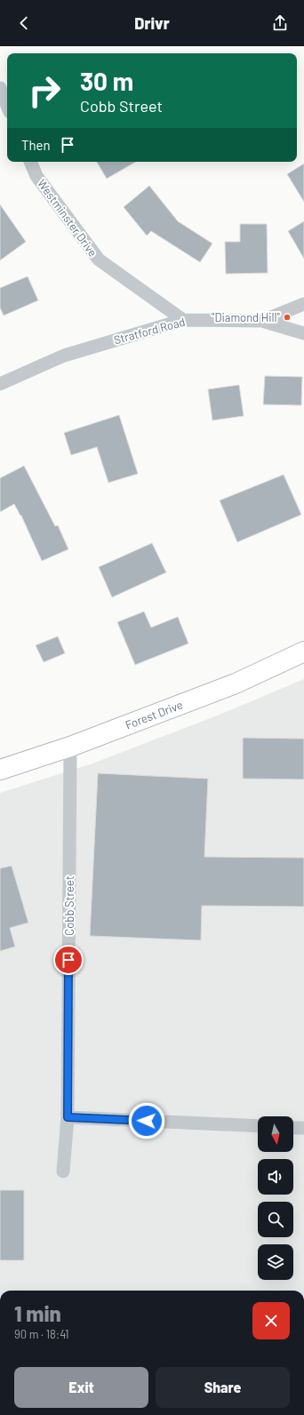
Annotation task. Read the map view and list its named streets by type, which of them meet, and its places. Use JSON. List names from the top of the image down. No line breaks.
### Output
{"streets":{"main road":["Forest Drive"],"street":["Westminster Drive","Stratford Road","Cobb Street"]},"crossings":[["Westminster Drive","Stratford Road"],["Forest Drive","Cobb Street"]],"places":["\"Diamond Hill\""],"north":"bottom","page":{"header":"Drivr","turn":["30 m","Cobb Street"],"then":"Then","heading":["1 min","90 m · 18:41"],"buttons":["Exit","Share"]}}
